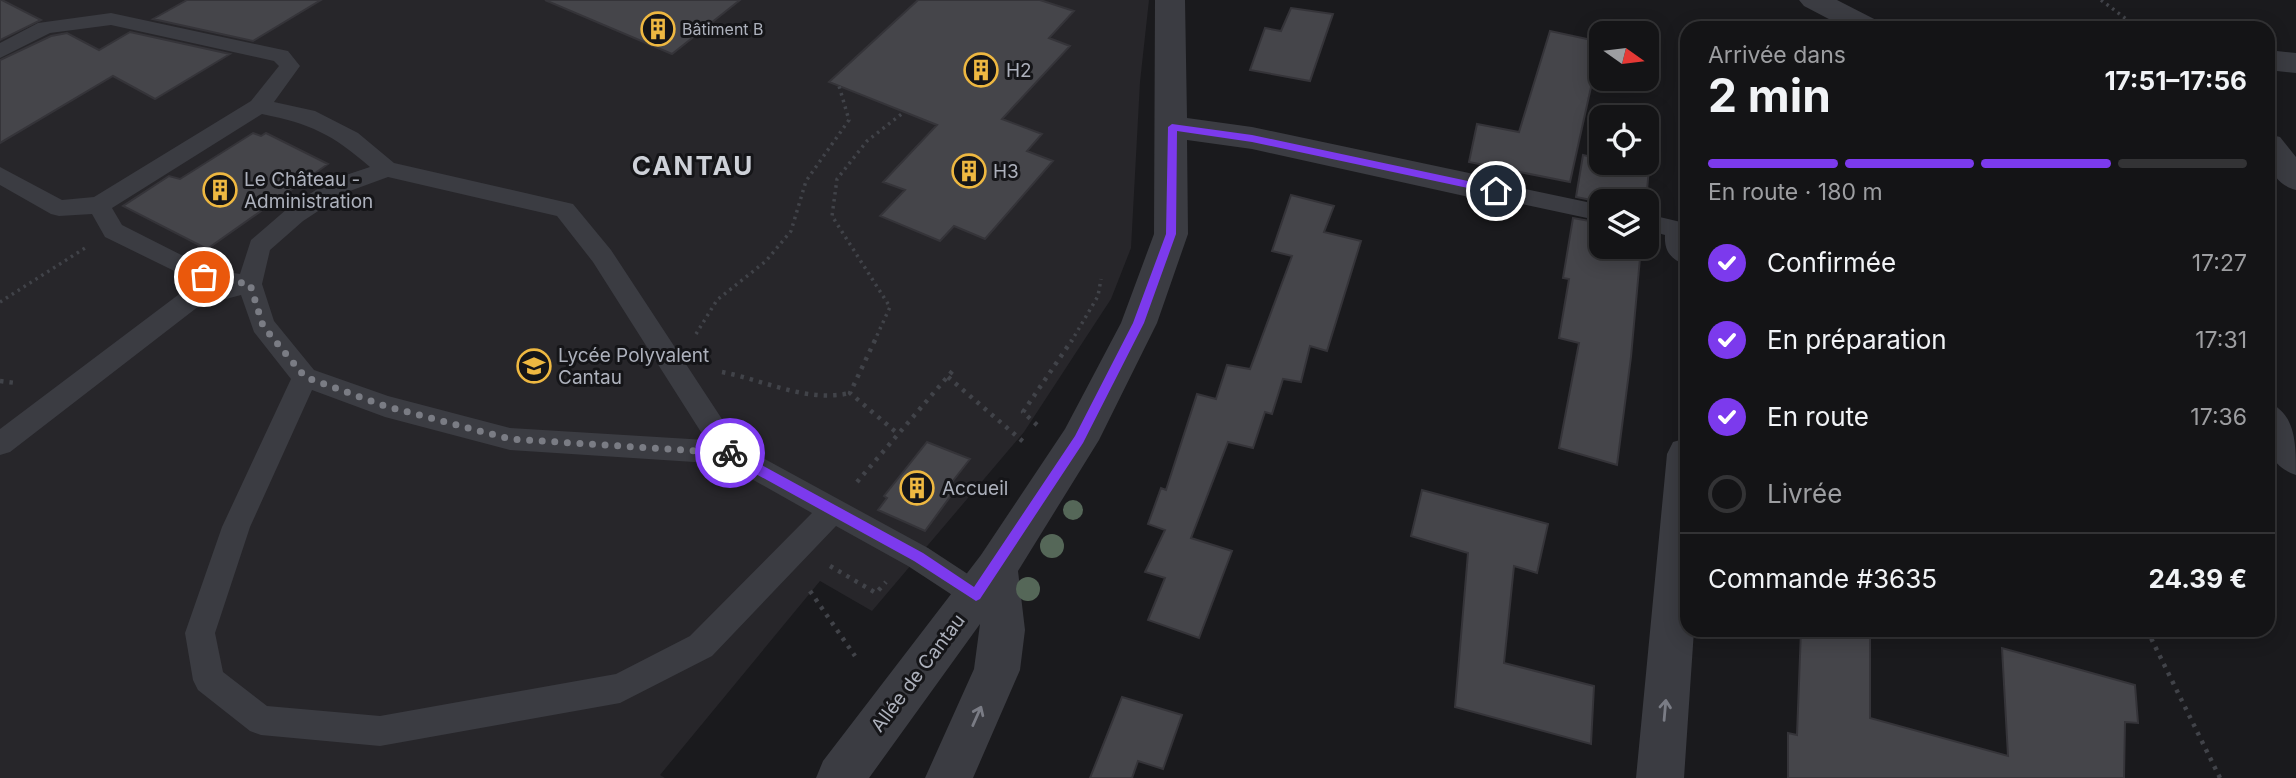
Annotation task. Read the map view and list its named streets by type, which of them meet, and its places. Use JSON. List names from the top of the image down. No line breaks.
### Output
{"streets":{"street":["Allée de Cantau"]},"districts":["CANTAU"],"places":{"building":["Bâtiment B","H2","H3","Le Château - Administration","Accueil"],"school or university":["Lycée Polyvalent Cantau"]},"north":"right","page":{"heading":["2 min","Arrivée dans","17:51–17:56"],"panel":["Commande #3635","24.39 €"],"bar":"En route · 180 m","list":[["Confirmée","17:27"],["En préparation","17:31"],["En route","17:36"],"Livrée"]}}
